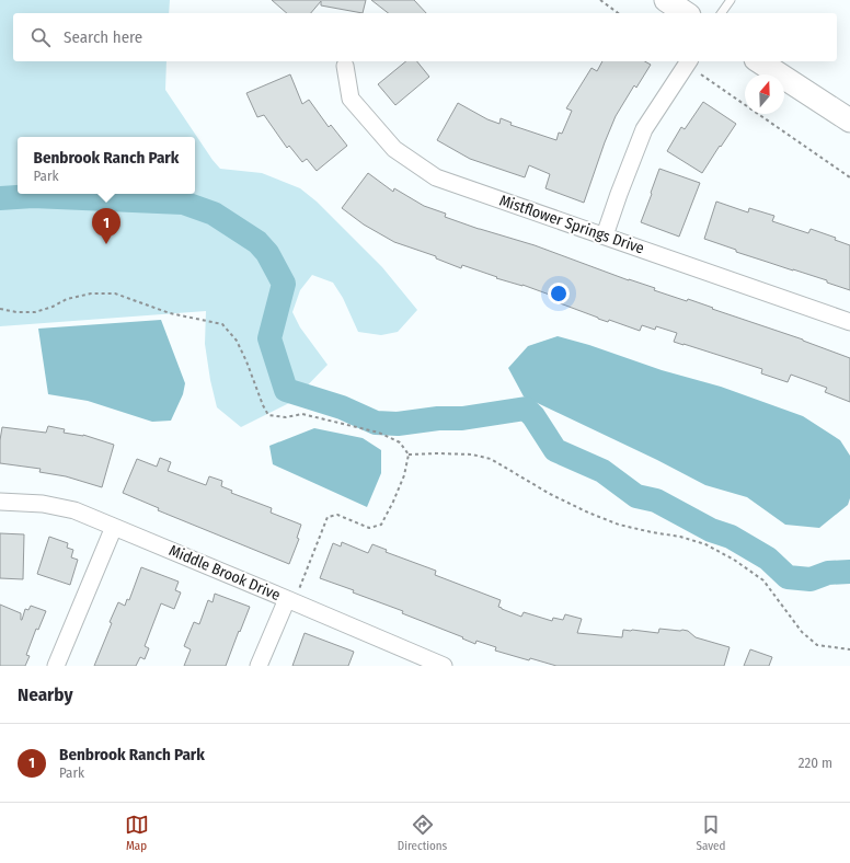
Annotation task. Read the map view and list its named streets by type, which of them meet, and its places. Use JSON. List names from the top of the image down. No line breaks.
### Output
{"streets":{"street":["Mistflower Springs Drive","Middle Brook Drive"]},"north":"top","page":{"search":"Search here","popup":["Benbrook Ranch Park","Park"],"pins":"1","heading":"Nearby","list":[{"mark":"1","name":"Benbrook Ranch Park","note":"Park","value":"220 m"}],"nav":["Map","Directions","Saved"]}}
